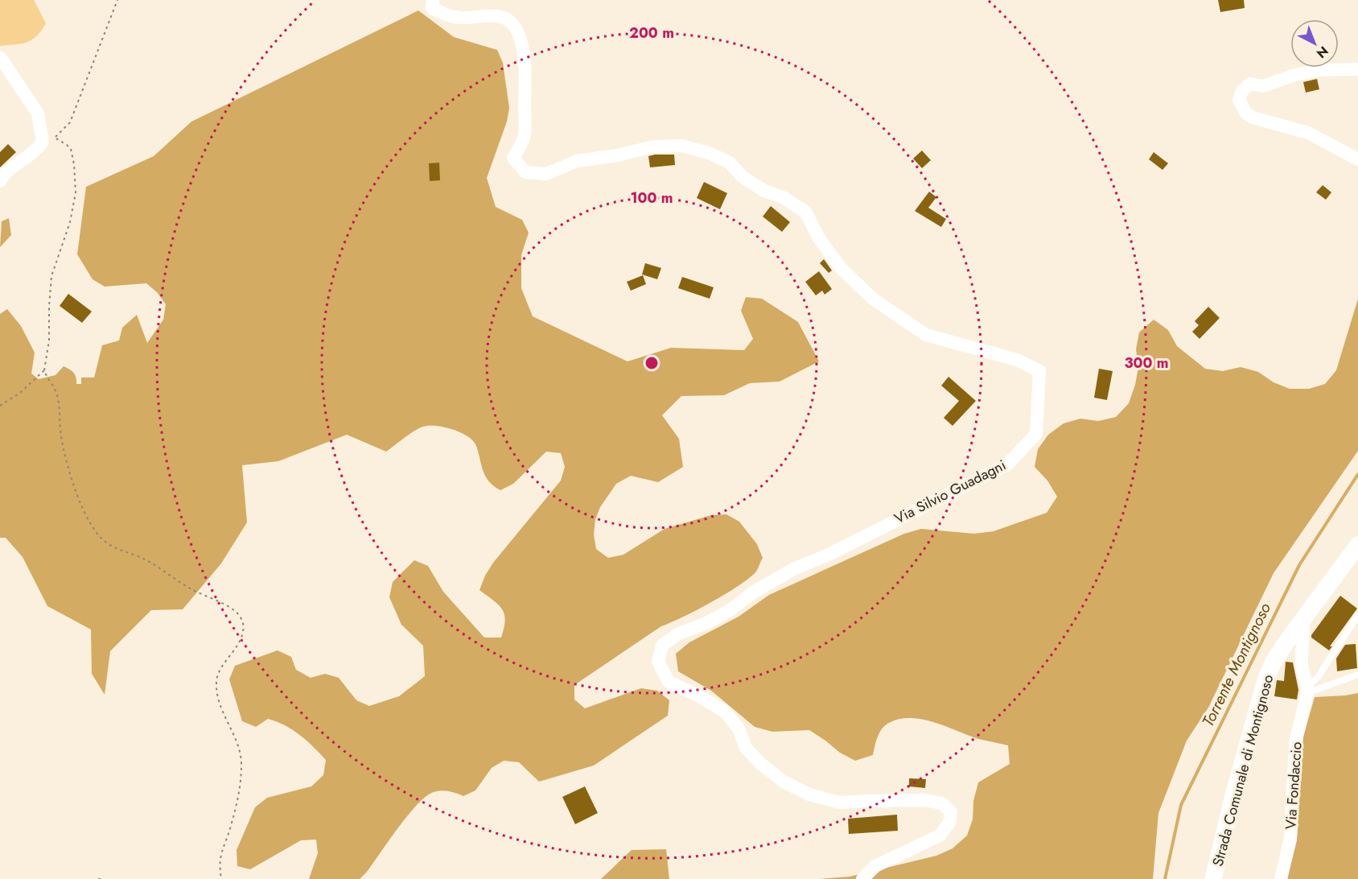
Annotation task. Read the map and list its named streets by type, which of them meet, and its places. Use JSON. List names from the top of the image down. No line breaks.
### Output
{"streets":{"street":["Via Silvio Guadagni","Strada Comunale di Montignoso","Via Fondaccio"]},"crossings":[["Strada Comunale di Montignoso","Via Fondaccio"]],"water":["Torrente Montignoso"],"north":"bottom right","rings":["200 m","100 m","300 m"]}
